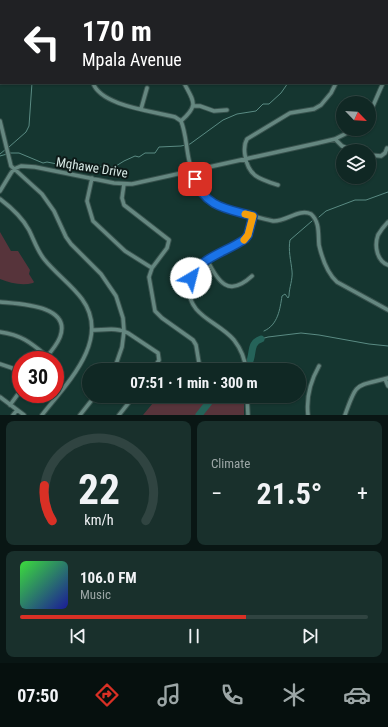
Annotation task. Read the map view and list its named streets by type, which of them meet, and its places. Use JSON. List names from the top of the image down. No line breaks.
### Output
{"streets":{"street":["Mqhawe Drive"]},"north":"bottom right","page":{"turn":["170 m","Mpala Avenue"],"limit":"30","trip":"07:51 · 1 min · 300 m","tile":"Climate","heat":["−","21.5°","+"],"song":["106.0 FM","Music"],"tabs":"07:50","gauge":["22","km/h"]}}
